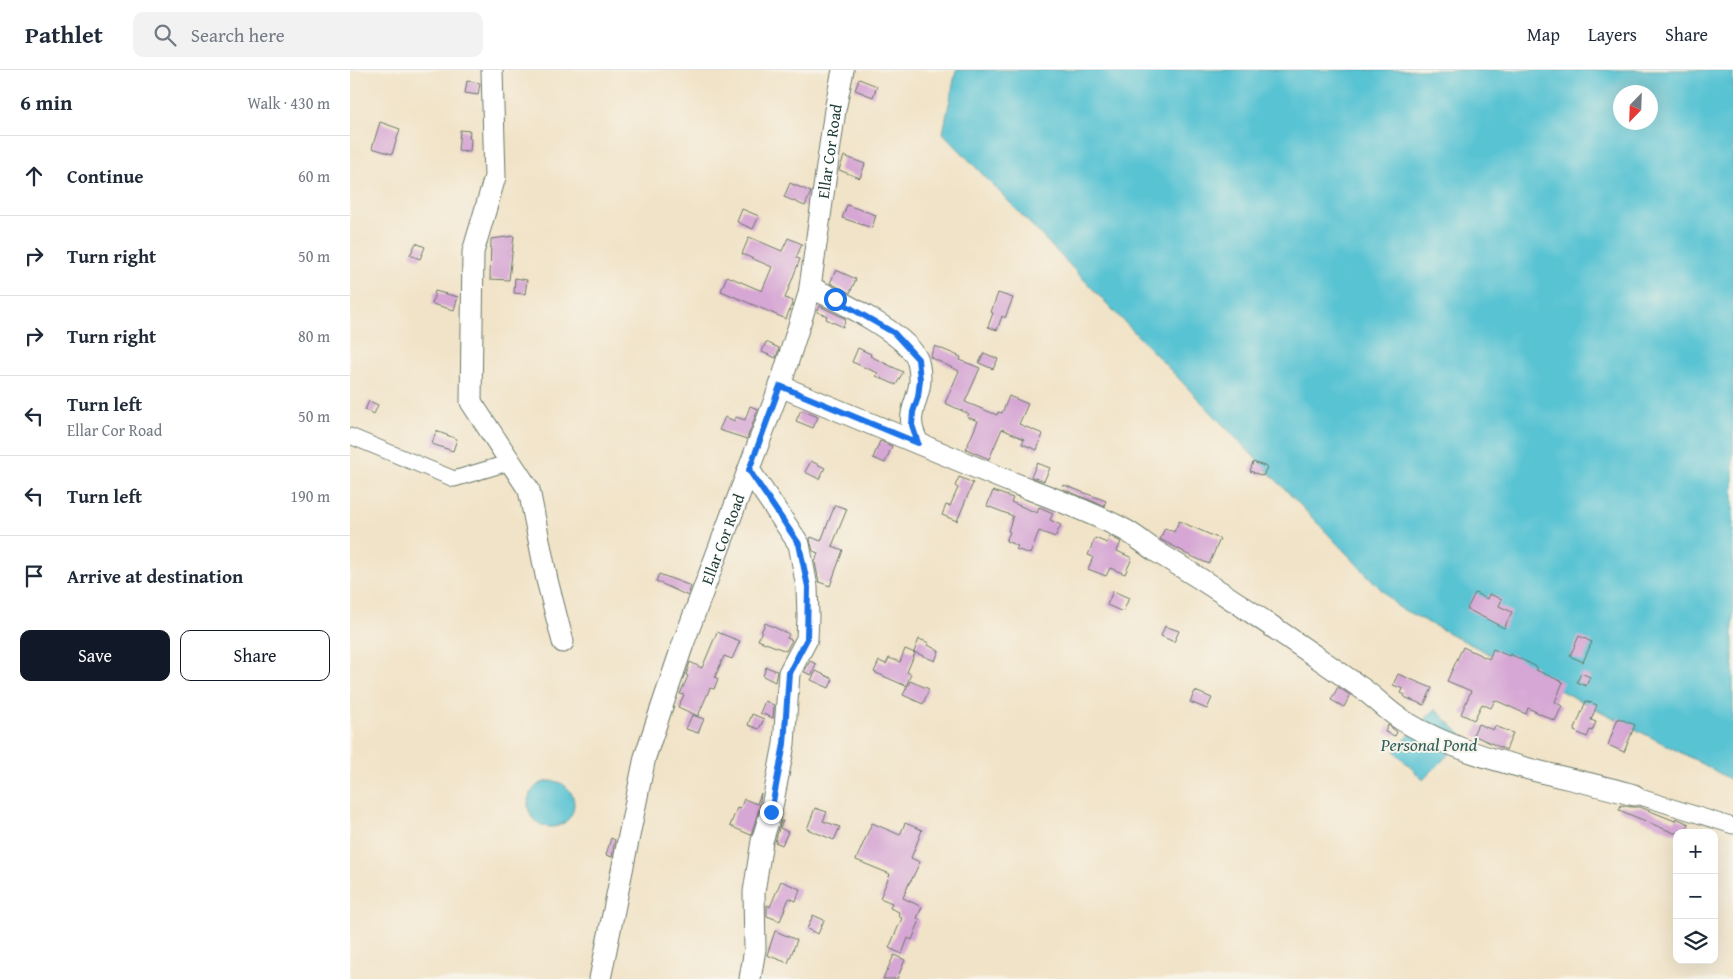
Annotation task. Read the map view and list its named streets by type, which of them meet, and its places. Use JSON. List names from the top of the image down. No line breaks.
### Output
{"streets":{"street":["Ellar Cor Road"]},"water":["Personal Pond"],"north":"bottom left","page":{"header":"Pathlet","search":"Search here","nav":["Map","Layers","Share"],"heading":["6 min","Walk · 430 m"],"list":[["Continue","60 m"],["Turn right","50 m"],["Turn right","80 m"],["Turn left","Ellar Cor Road","50 m"],["Turn left","190 m"],"Arrive at destination"],"buttons":["Save","Share"],"map_buttons":["+","−"]}}
